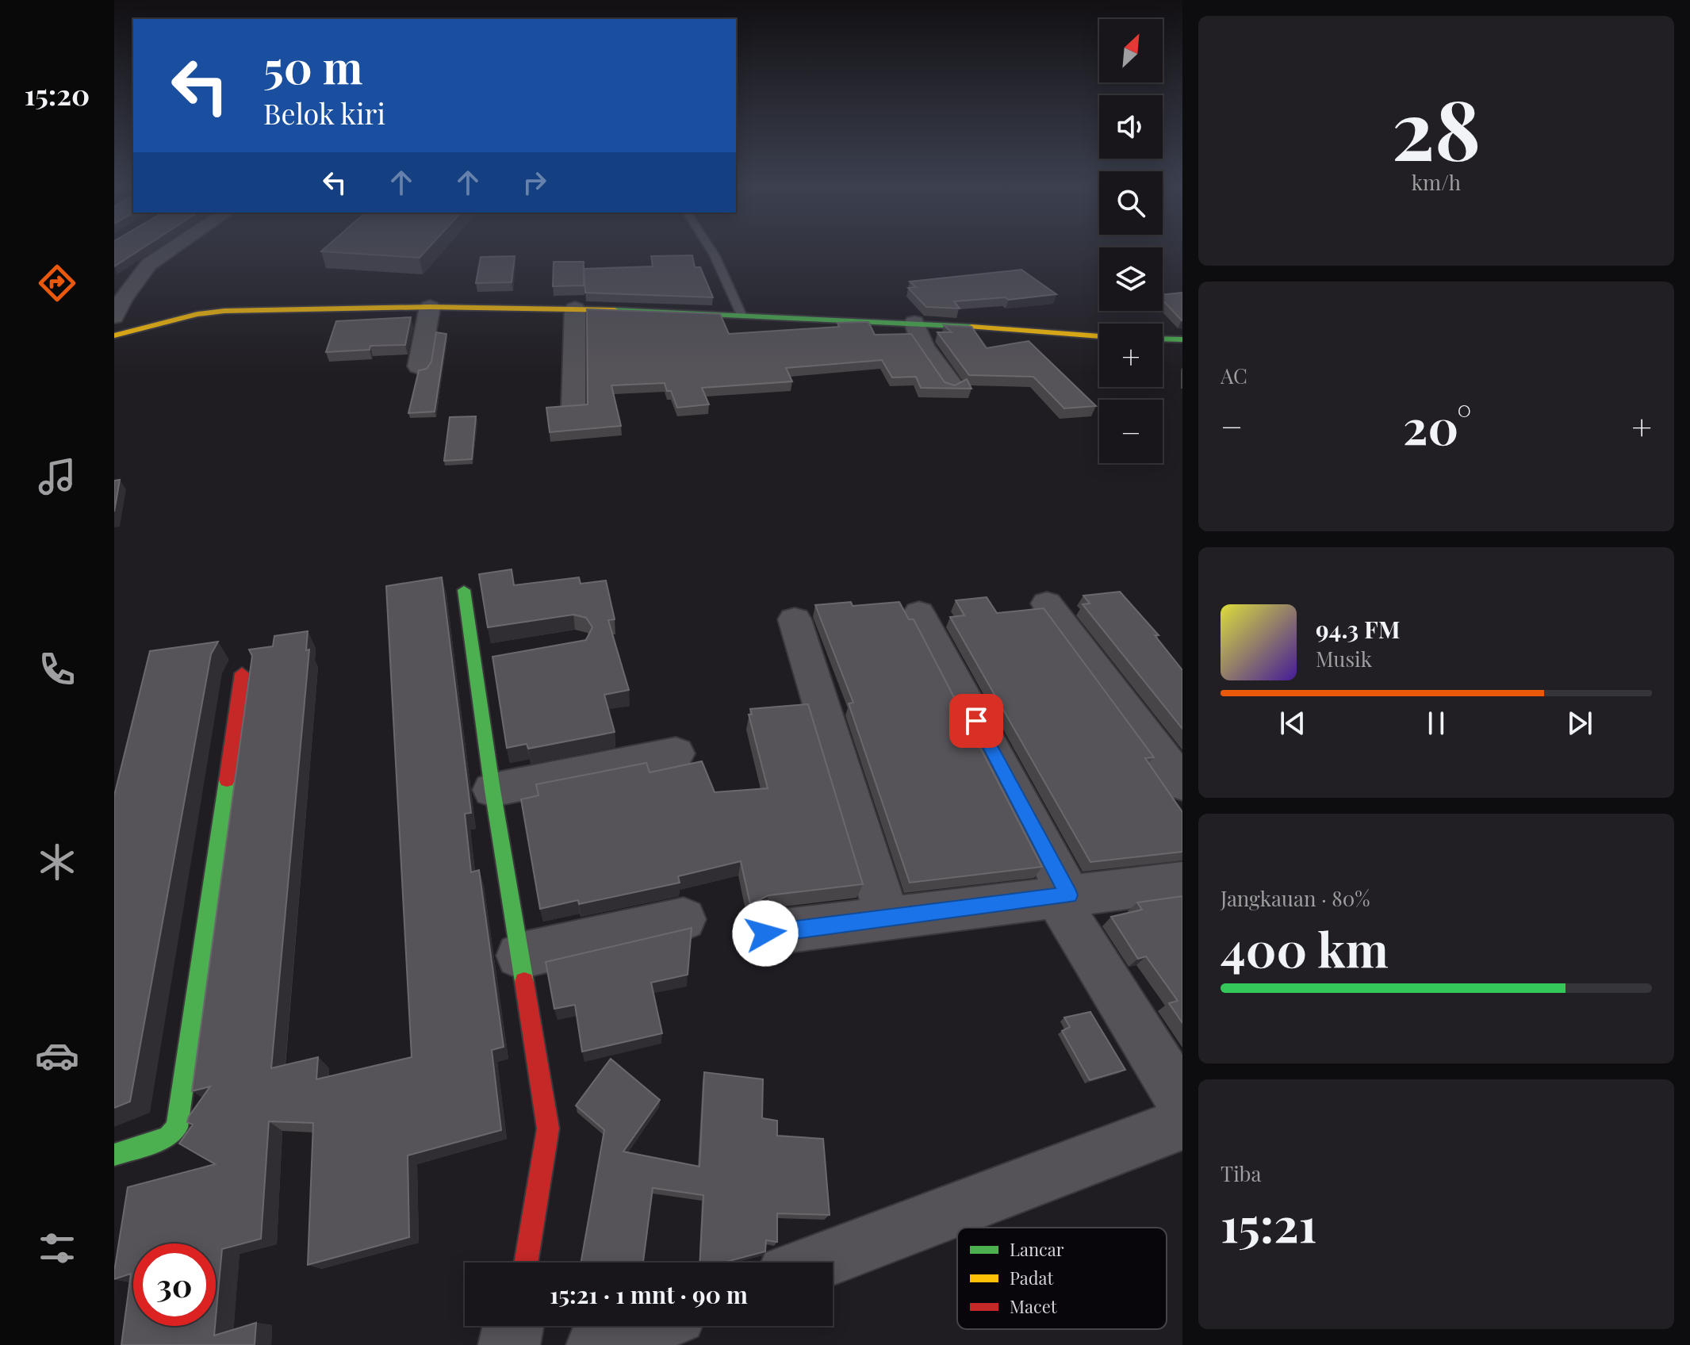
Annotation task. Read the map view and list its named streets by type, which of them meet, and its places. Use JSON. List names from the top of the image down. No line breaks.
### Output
{"legend":["Lancar","Padat","Macet"],"north":"top right","page":{"tabs":"15:20","tile":[["28","km/h"],"AC",["Jangkauan · 80%","400 km"],["Tiba","15:21"]],"map_buttons":["+","−"],"turn":["50 m","Belok kiri"],"heat":["−","20°","+"],"song":["94.3 FM","Musik"],"limit":"30","trip":"15:21 · 1 mnt · 90 m"}}
